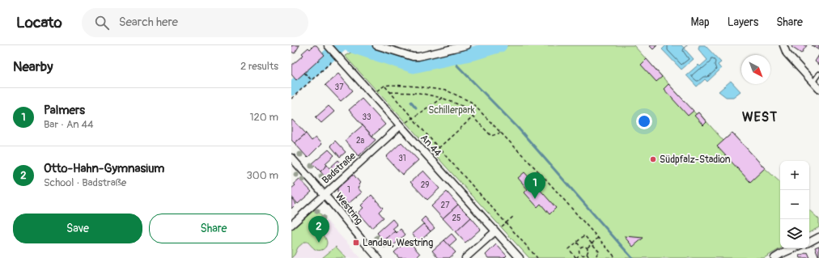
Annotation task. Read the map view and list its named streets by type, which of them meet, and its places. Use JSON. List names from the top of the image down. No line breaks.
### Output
{"streets":{"street":["An 44","Badstraße","Westring"]},"crossings":[["An 44","Badstraße"],["Badstraße","Westring"]],"districts":["WEST"],"parks":["Schillerpark"],"places":{"other":["Südpfalz-Stadion"],"transit":["Landau, Westring"]},"house_numbers":["37","33","2a","31","29","1","27","25"],"north":"bottom right","page":{"header":"Locato","search":"Search here","nav":["Map","Layers","Share"],"heading":["Nearby","2 results"],"list":[{"mark":"1","name":"Palmers","note":"Bar · An 44","value":"120 m"},{"mark":"2","name":"Otto-Hahn-Gymnasium","note":"School · Badstraße","value":"300 m"}],"map_buttons":["+","−"],"pins":["1","2"],"buttons":["Save","Share"]}}
